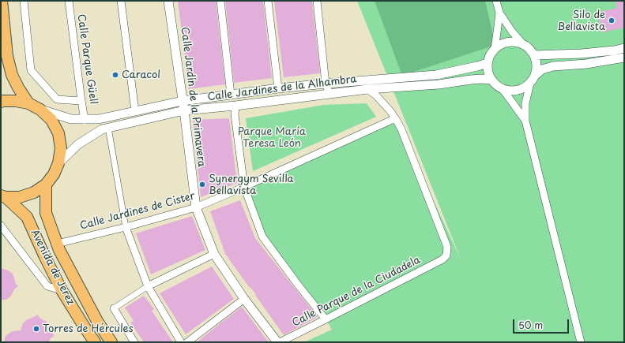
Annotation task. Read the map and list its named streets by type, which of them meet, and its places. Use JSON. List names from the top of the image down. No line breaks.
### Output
{"streets":{"main road":["Avenida de Jerez"],"street":["Calle Parque Güell","Calle Jardines de la Alhambra","Calle Jardín de la Primavera","Calle Jardines de Cister","Calle Parque de la Ciudadela"]},"crossings":[["Calle Parque Güell","Calle Jardines de la Alhambra"],["Calle Jardines de la Alhambra","Calle Jardín de la Primavera"],["Calle Jardines de la Alhambra","Calle Jardines de Cister"],["Calle Jardines de la Alhambra","Calle Parque de la Ciudadela"],["Calle Jardín de la Primavera","Calle Jardines de Cister"],["Calle Jardines de Cister","Avenida de Jerez"]],"parks":["Parque María Teresa León"],"places":["Silo de Bellavista","Caracol","Synergym Sevilla Bellavista","Torres de Hércules"],"scale_bar":"50 m"}
